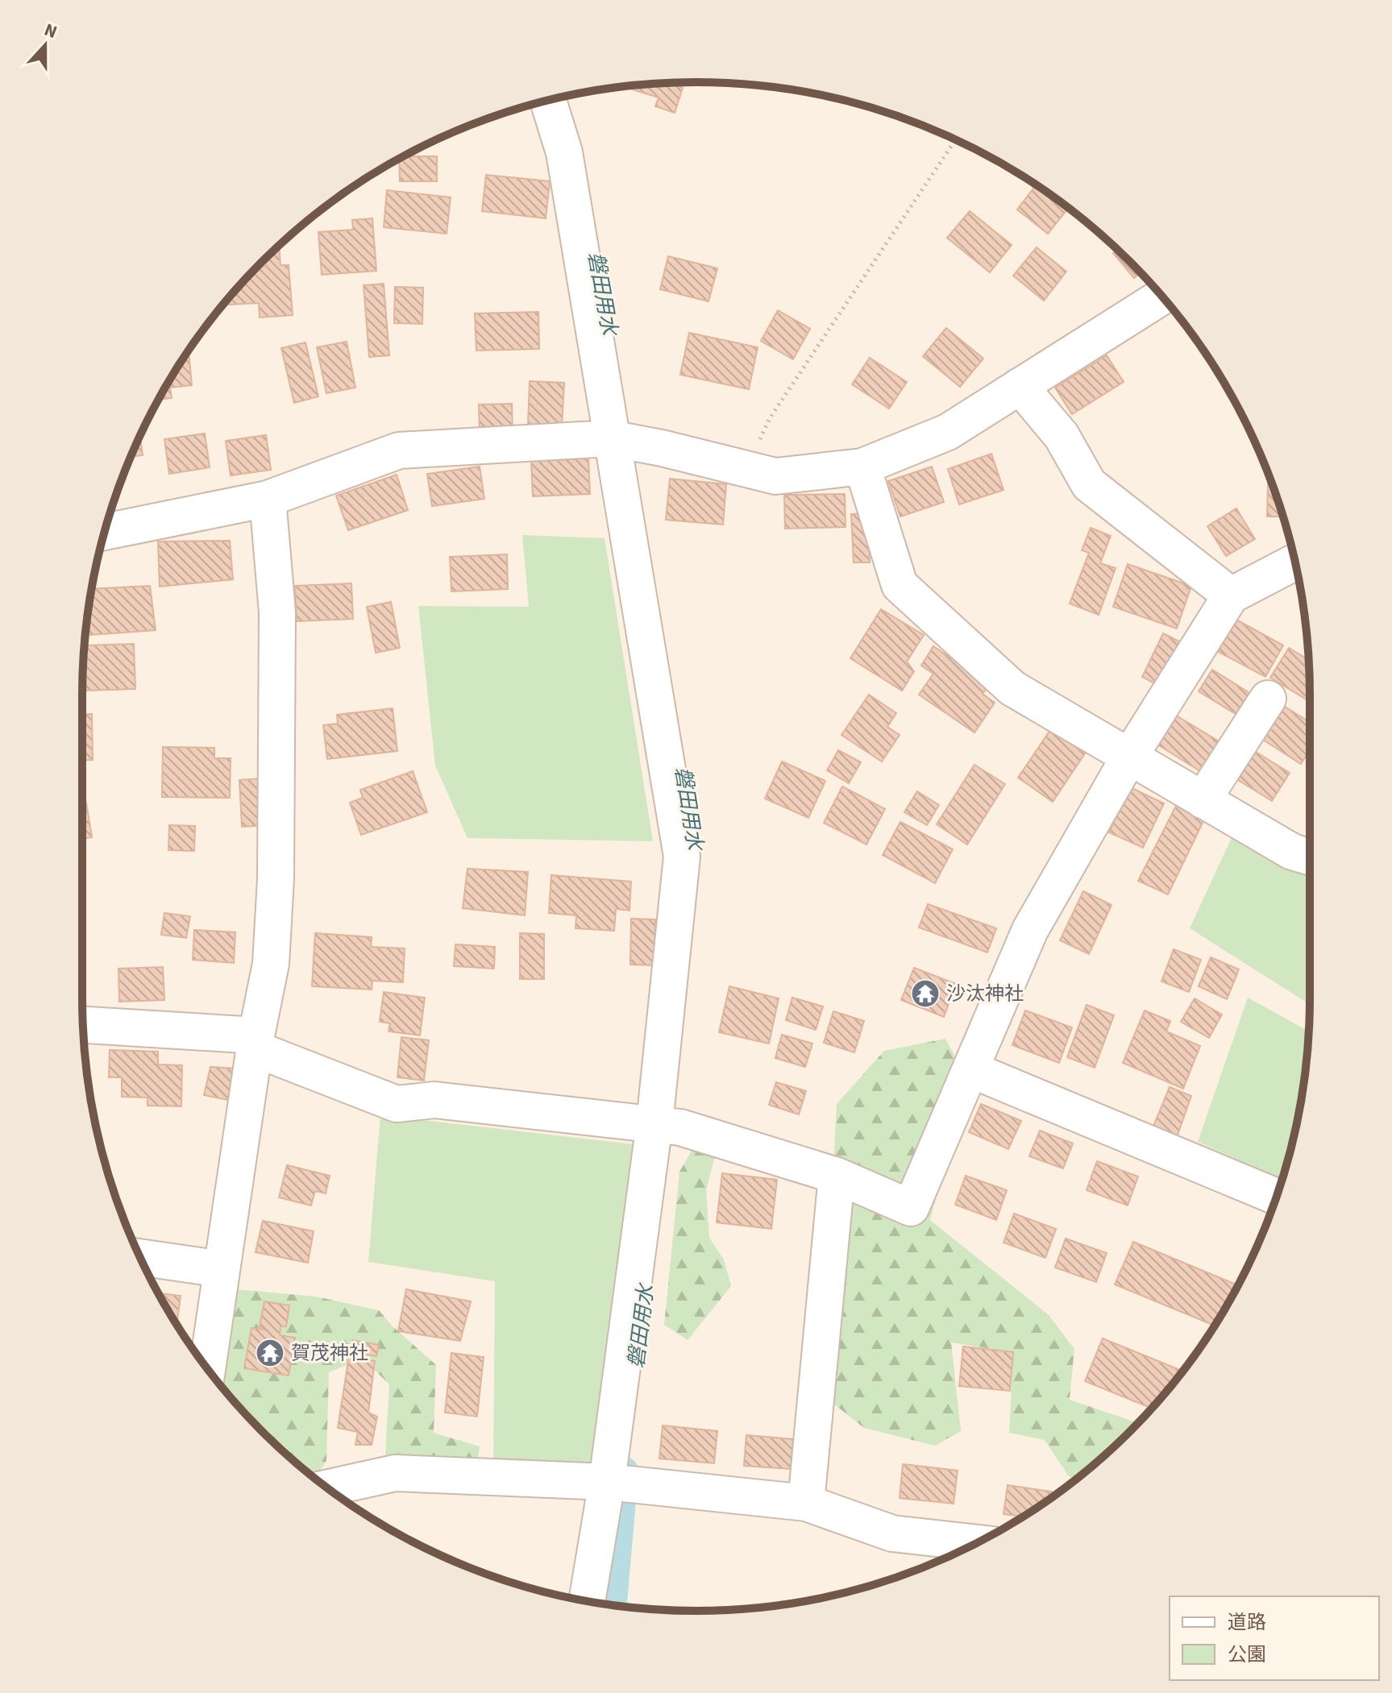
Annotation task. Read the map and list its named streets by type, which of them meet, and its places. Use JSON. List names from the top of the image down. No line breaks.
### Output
{"water":["磐田用水"],"places":{"temple":["沙汰神社","賀茂神社"]},"legend":["道路","公園"],"north":"top"}
